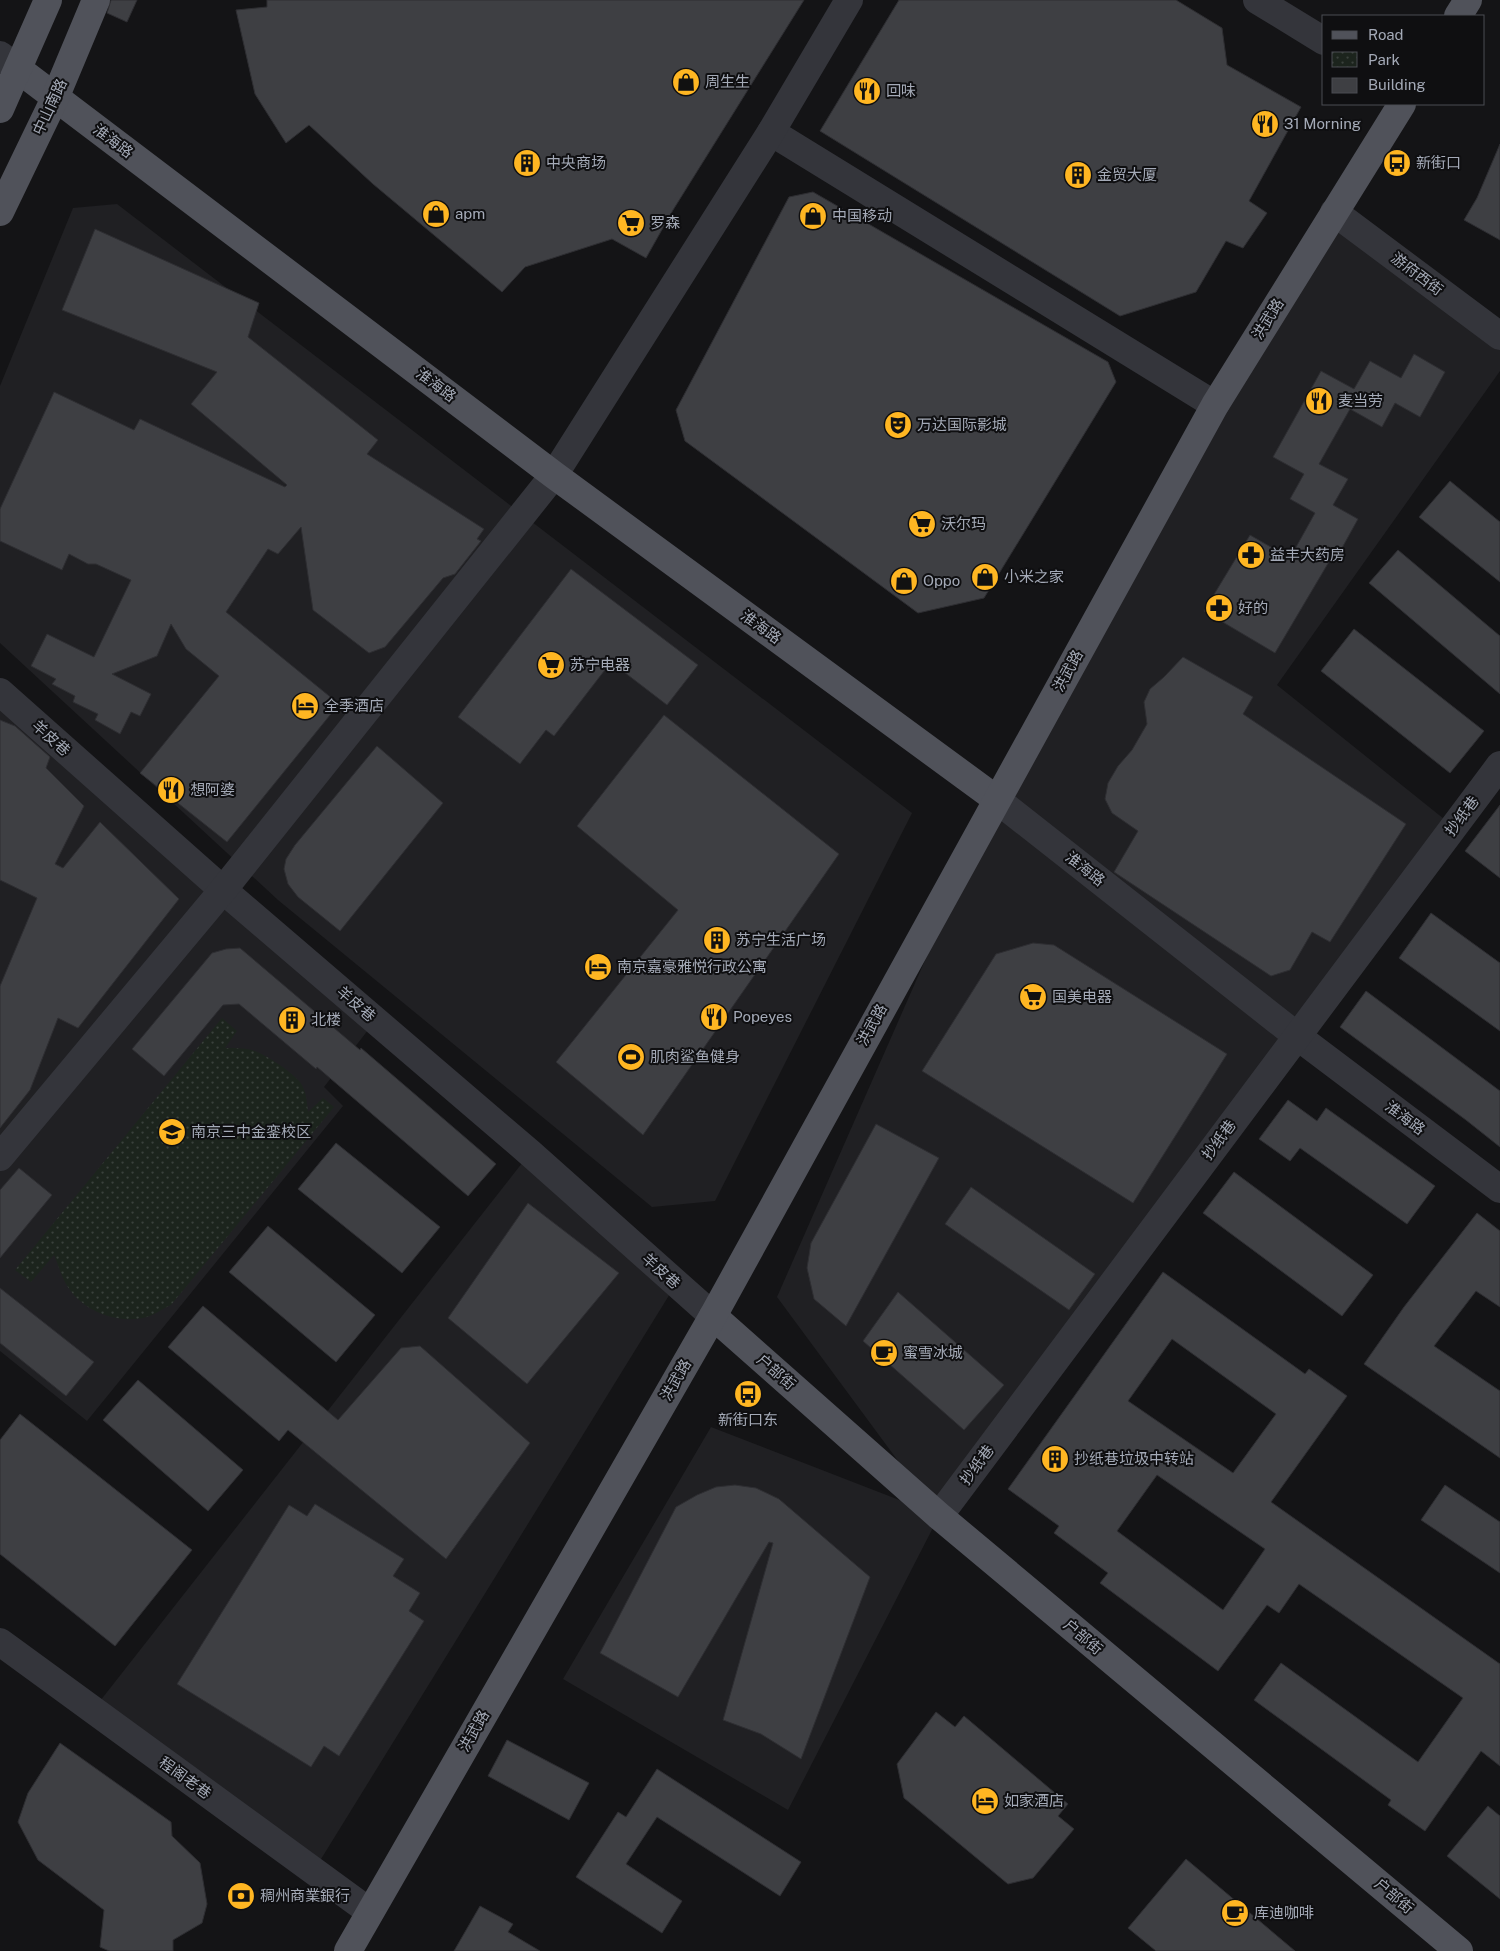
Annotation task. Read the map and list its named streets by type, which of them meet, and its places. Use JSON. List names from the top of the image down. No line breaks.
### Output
{"streets":{"main road":["中山南路","淮海路","洪武路","户部街"],"street":["游府西街","羊皮巷","抄纸巷","程阁老巷"]},"crossings":[["中山南路","淮海路"],["淮海路","洪武路"],["淮海路","抄纸巷"],["游府西街","洪武路"],["洪武路","羊皮巷"],["洪武路","户部街"],["洪武路","程阁老巷"],["羊皮巷","户部街"],["抄纸巷","户部街"]],"places":{"shop":["周生生","apm","中国移动","小米之家","Oppo"],"restaurant":["回味","31 Morning","麦当劳","想阿婆","Popeyes"],"building":["中央商场","金贸大厦","苏宁生活广场","北楼","抄纸巷垃圾中转站"],"bus stop":["新街口","新街口东"],"supermarket":["罗森","沃尔玛","苏宁电器","国美电器"],"theatre":["万达国际影城"],"pharmacy":["益丰大药房","好的"],"hotel":["全季酒店","南京嘉豪雅悦行政公寓","如家酒店"],"sports":["肌肉鲨鱼健身"],"school or university":["南京三中金銮校区"],"cafe":["蜜雪冰城","库迪咖啡"],"bank":["稠州商業銀行"]},"legend":["Road","Park","Building"]}
